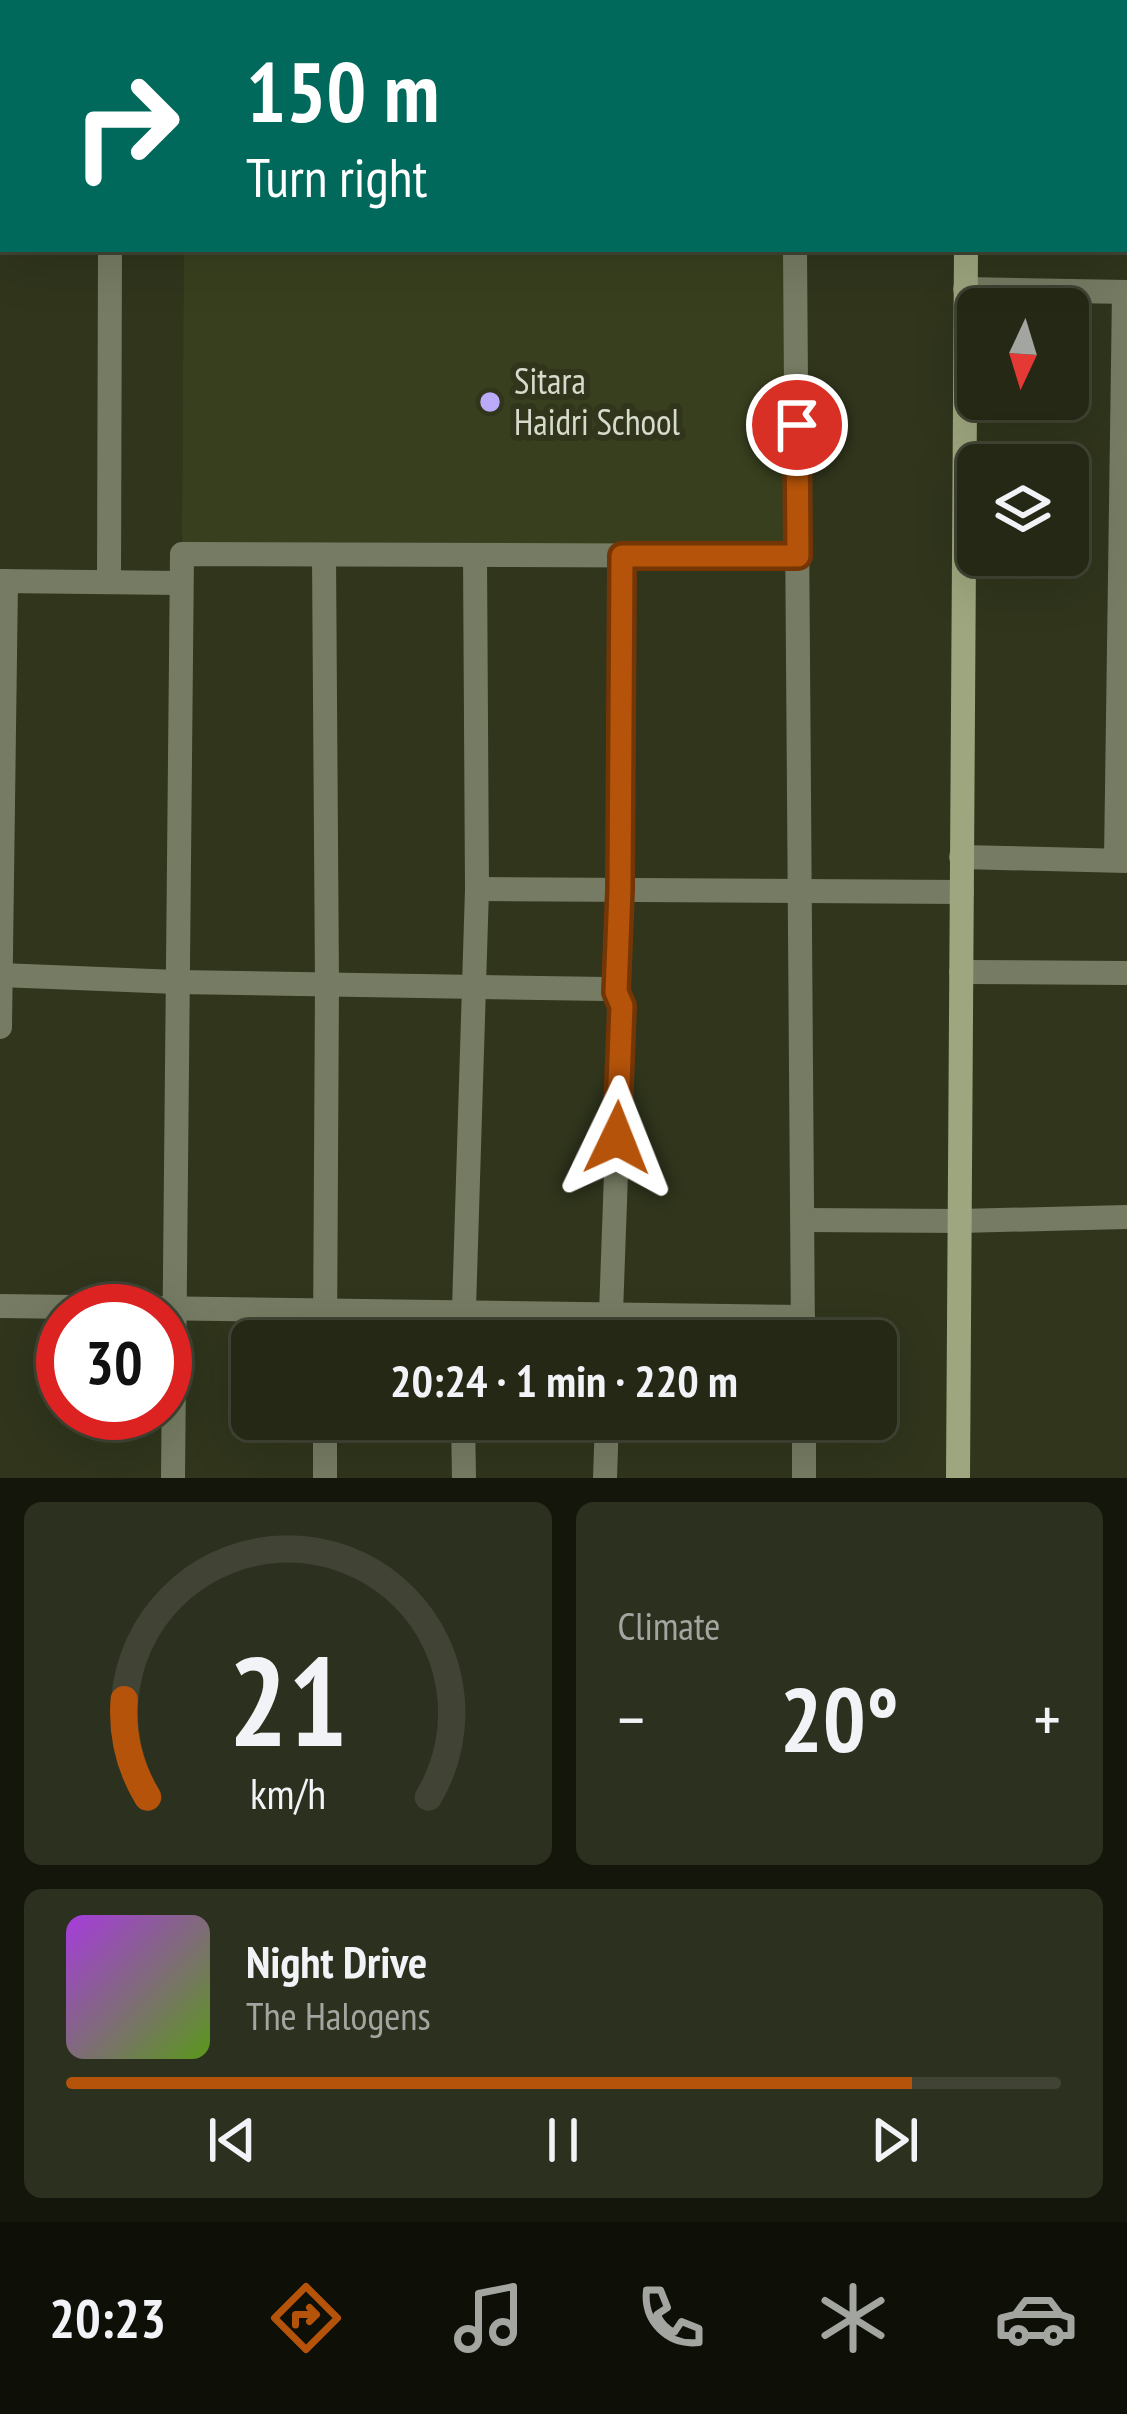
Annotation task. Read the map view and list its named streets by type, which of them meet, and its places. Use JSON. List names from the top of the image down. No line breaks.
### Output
{"places":["Sitara Haidri School"],"north":"bottom","page":{"turn":["150 m","Turn right"],"limit":"30","trip":"20:24 · 1 min · 220 m","tile":"Climate","heat":["−","20°","+"],"song":["Night Drive","The Halogens"],"tabs":"20:23","gauge":["21","km/h"]}}
